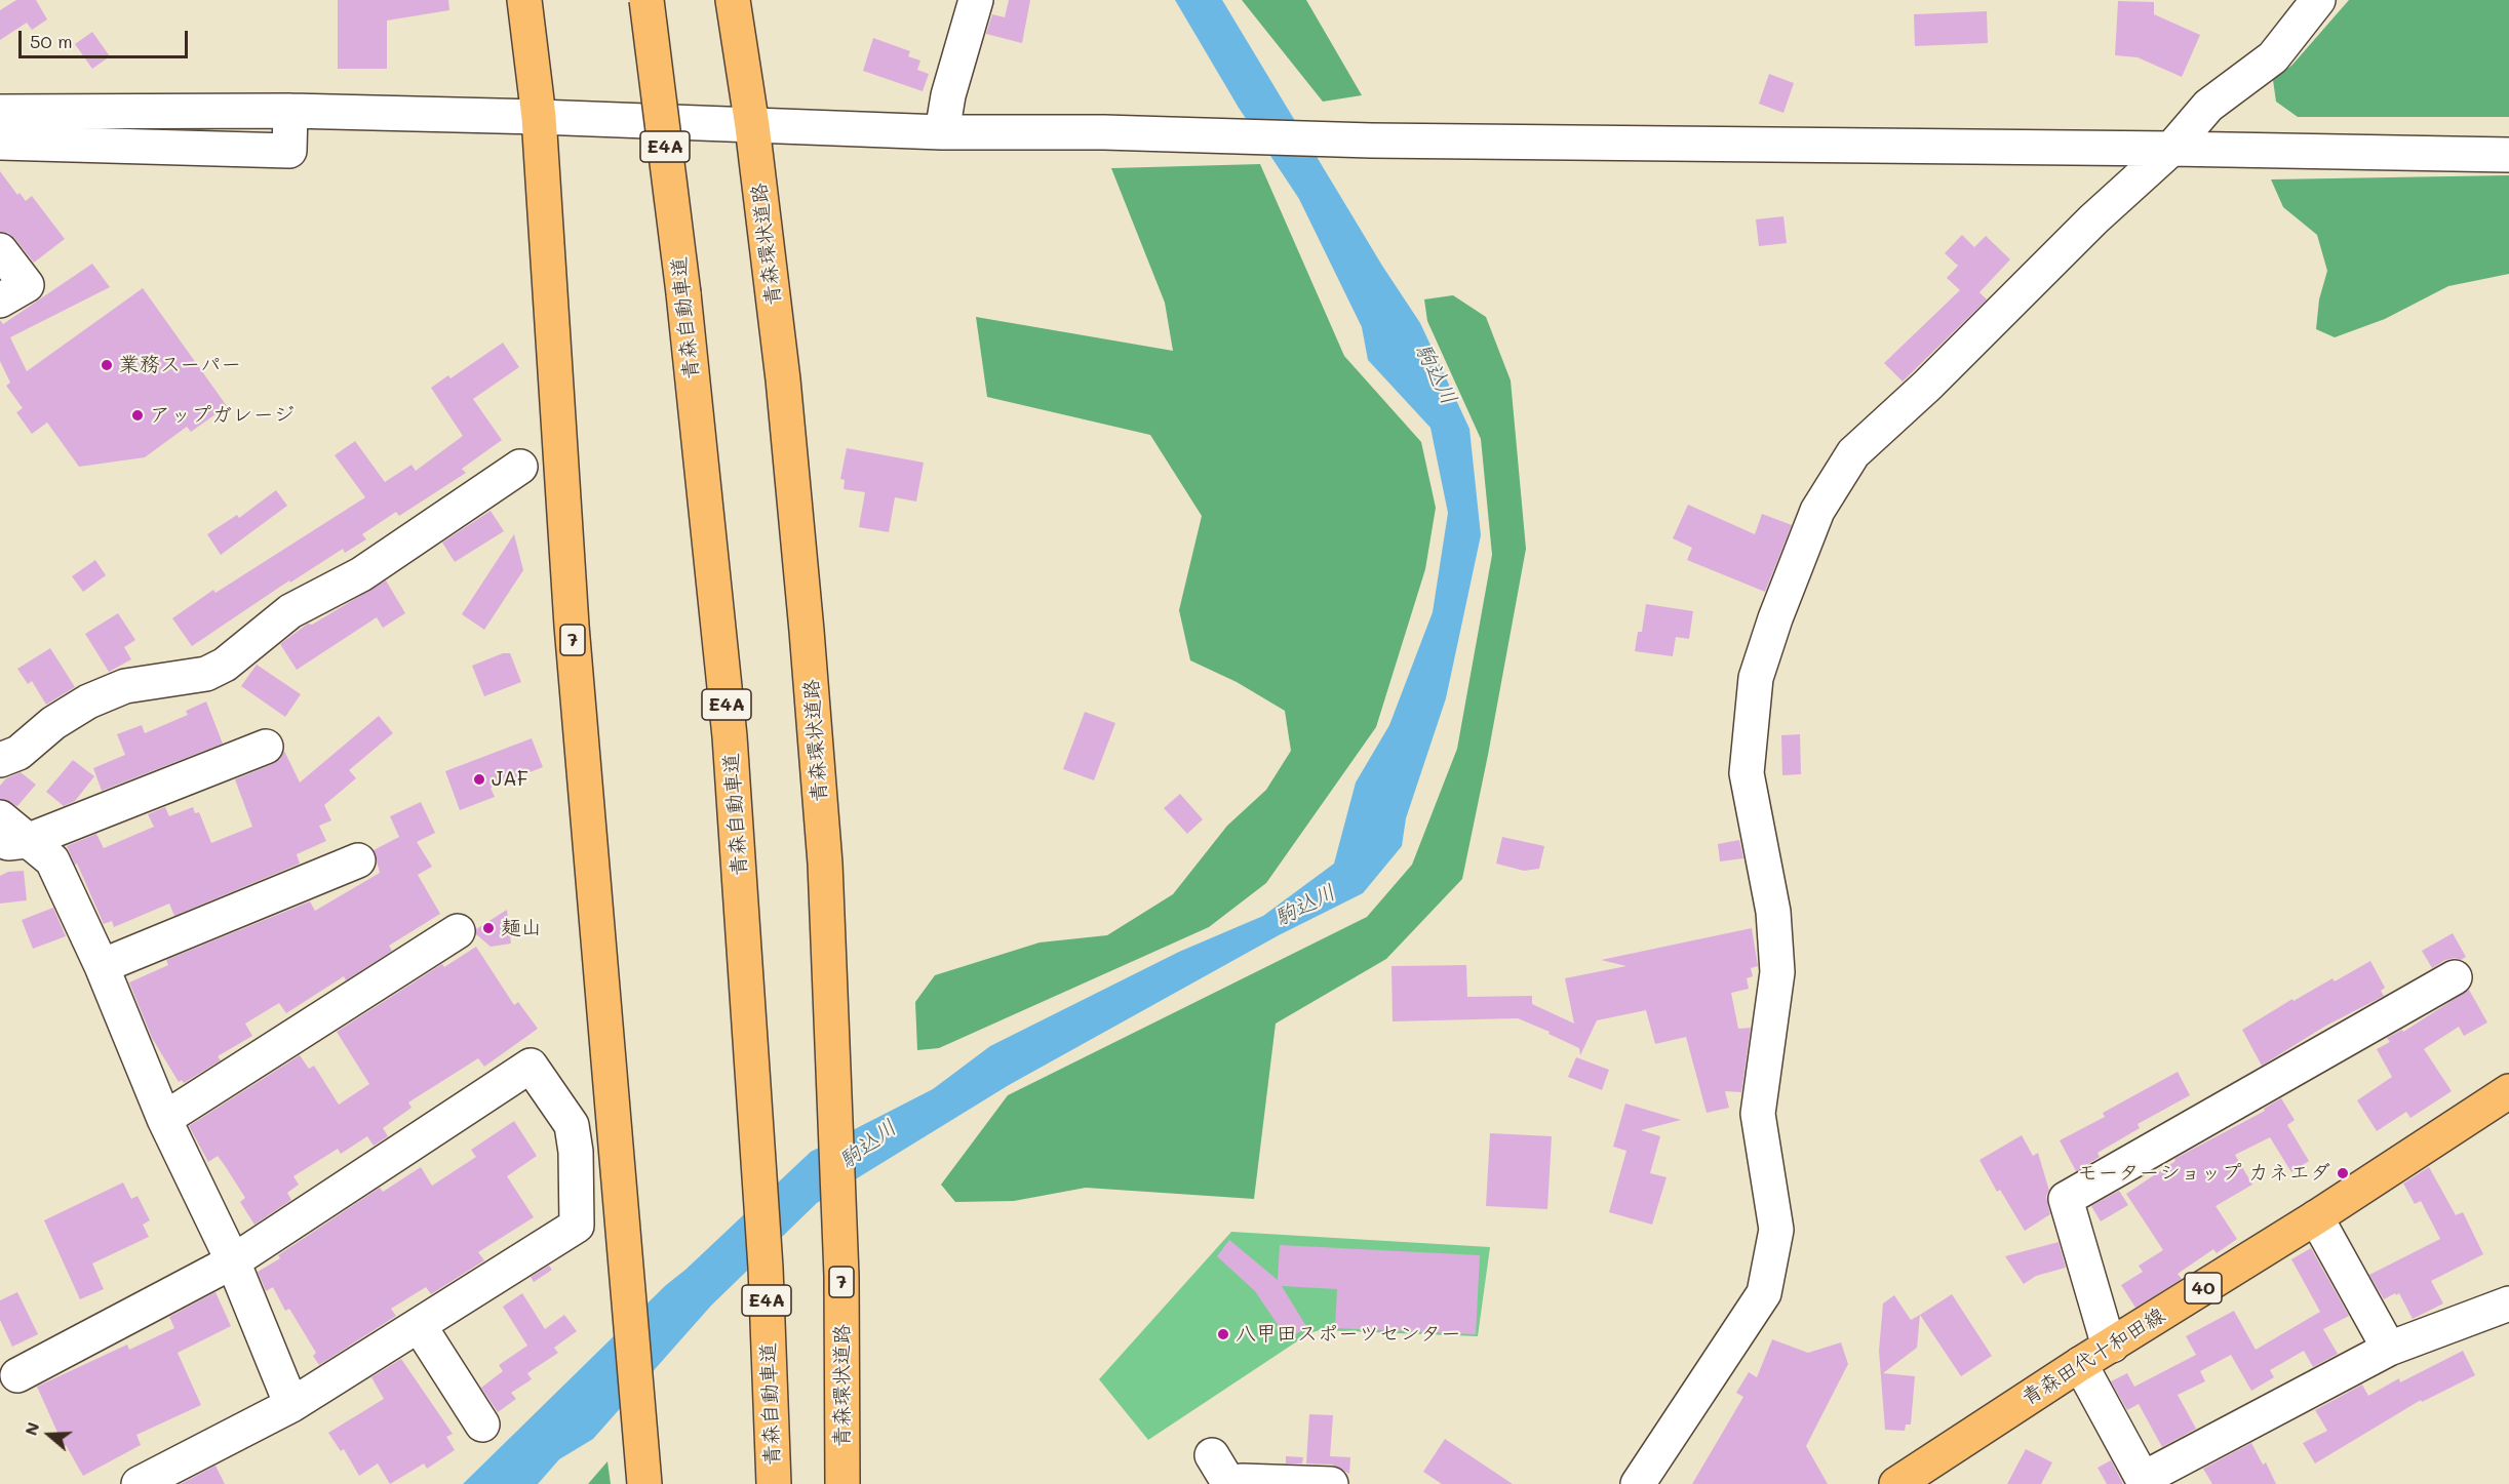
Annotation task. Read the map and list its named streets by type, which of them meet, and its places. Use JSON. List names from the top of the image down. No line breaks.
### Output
{"streets":{"main road":["E4A","青森環状道路","青森自動車道","7","40","青森田代十和田線"]},"water":["駒込川"],"places":["業務スーパー","アップガレージ","JAF","麺山","モーターショップ カネエダ","八甲田スポーツセンター"],"scale_bar":"50 m","north":"left"}
